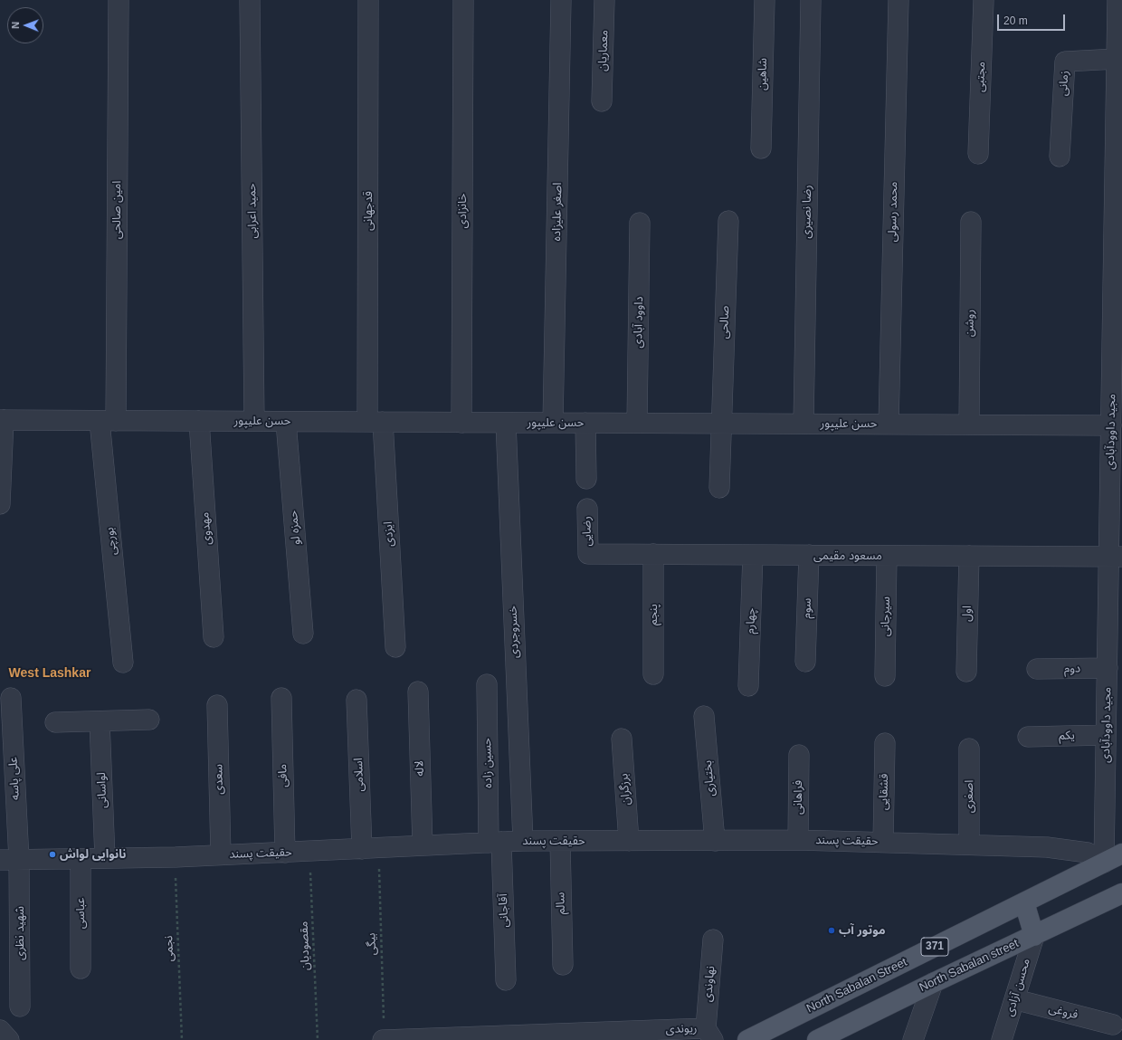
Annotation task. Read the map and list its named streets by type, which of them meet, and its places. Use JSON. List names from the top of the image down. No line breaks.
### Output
{"streets":{"main road":["371","North Sabalan street","North Sabalan Street"],"street":["معماریان","شاهین","مجتبی","زمانی","امین صالحی","حمید اعرابی","قدجهانی","خانزادی","اصغر علیزاده","رضا نصیری","محمد رسولی","داوود آبادی","صالحی","روشن","حسن علیپور","مجید داوودآبادی","حمزه لو","مهدوی","رضایی","ایزدی","بورچی","مسعود مقیمی","سوم","اول","پنجم","سیرجانی","چهارم","خسروجردی","دوم","یکم","حسین زاده","لاله","اسلامی","مافی","علی پاسه","بختیاری","سعدی","برزگران","لواسانی","قشقایی","اصغری","فراهانی","حقیقت پسند","سالم","آقاجانی","عباسی","شهید نظری","نهاوندی","محسن آزادی","فروغی","ریوندی"],"path":["بیگی","مقصودیان","نجمی"]},"crossings":[["زمانی","مجید داوودآبادی"],["امین صالحی","حسن علیپور"],["امین صالحی","بورچی"],["حمید اعرابی","حسن علیپور"],["قدجهانی","حسن علیپور"],["قدجهانی","ایزدی"],["خانزادی","حسن علیپور"],["اصغر علیزاده","حسن علیپور"],["رضا نصیری","حسن علیپور"],["محمد رسولی","حسن علیپور"],["داوود آبادی","حسن علیپور"],["صالحی","حسن علیپور"],["روشن","حسن علیپور"],["حسن علیپور","مجید داوودآبادی"],["حسن علیپور","حمزه لو"],["حسن علیپور","مهدوی"],["حسن علیپور","ایزدی"],["حسن علیپور","بورچی"],["حسن علیپور","خسروجردی"],["مجید داوودآبادی","مسعود مقیمی"],["مجید داوودآبادی","دوم"],["مجید داوودآبادی","یکم"],["مجید داوودآبادی","حقیقت پسند"],["مجید داوودآبادی","North Sabalan Street"],["رضایی","مسعود مقیمی"],["مسعود مقیمی","سوم"],["مسعود مقیمی","اول"],["مسعود مقیمی","پنجم"],["مسعود مقیمی","سیرجانی"],["مسعود مقیمی","چهارم"],["خسروجردی","حقیقت پسند"],["حسین زاده","حقیقت پسند"],["حسین زاده","آقاجانی"],["لاله","حقیقت پسند"],["اسلامی","حقیقت پسند"],["اسلامی","بیگی"],["مافی","حقیقت پسند"],["علی پاسه","حقیقت پسند"],["علی پاسه","شهید نظری"],["بختیاری","حقیقت پسند"],["سعدی","حقیقت پسند"],["برزگران","حقیقت پسند"],["لواسانی","حقیقت پسند"],["قشقایی","حقیقت پسند"],["اصغری","حقیقت پسند"],["فراهانی","حقیقت پسند"],["حقیقت پسند","سالم"],["حقیقت پسند","آقاجانی"],["حقیقت پسند","عباسی"],["حقیقت پسند","شهید نظری"],["حقیقت پسند","بیگی"],["حقیقت پسند","مقصودیان"],["حقیقت پسند","نجمی"],["حقیقت پسند","North Sabalan Street"],["بیگی","ریوندی"],["North Sabalan street","محسن آزادی"],["نهاوندی","ریوندی"],["محسن آزادی","فروغی"]],"districts":["West Lashkar"],"places":["نانوایی لواش","موتور آب"],"scale_bar":"20 m","north":"left"}
